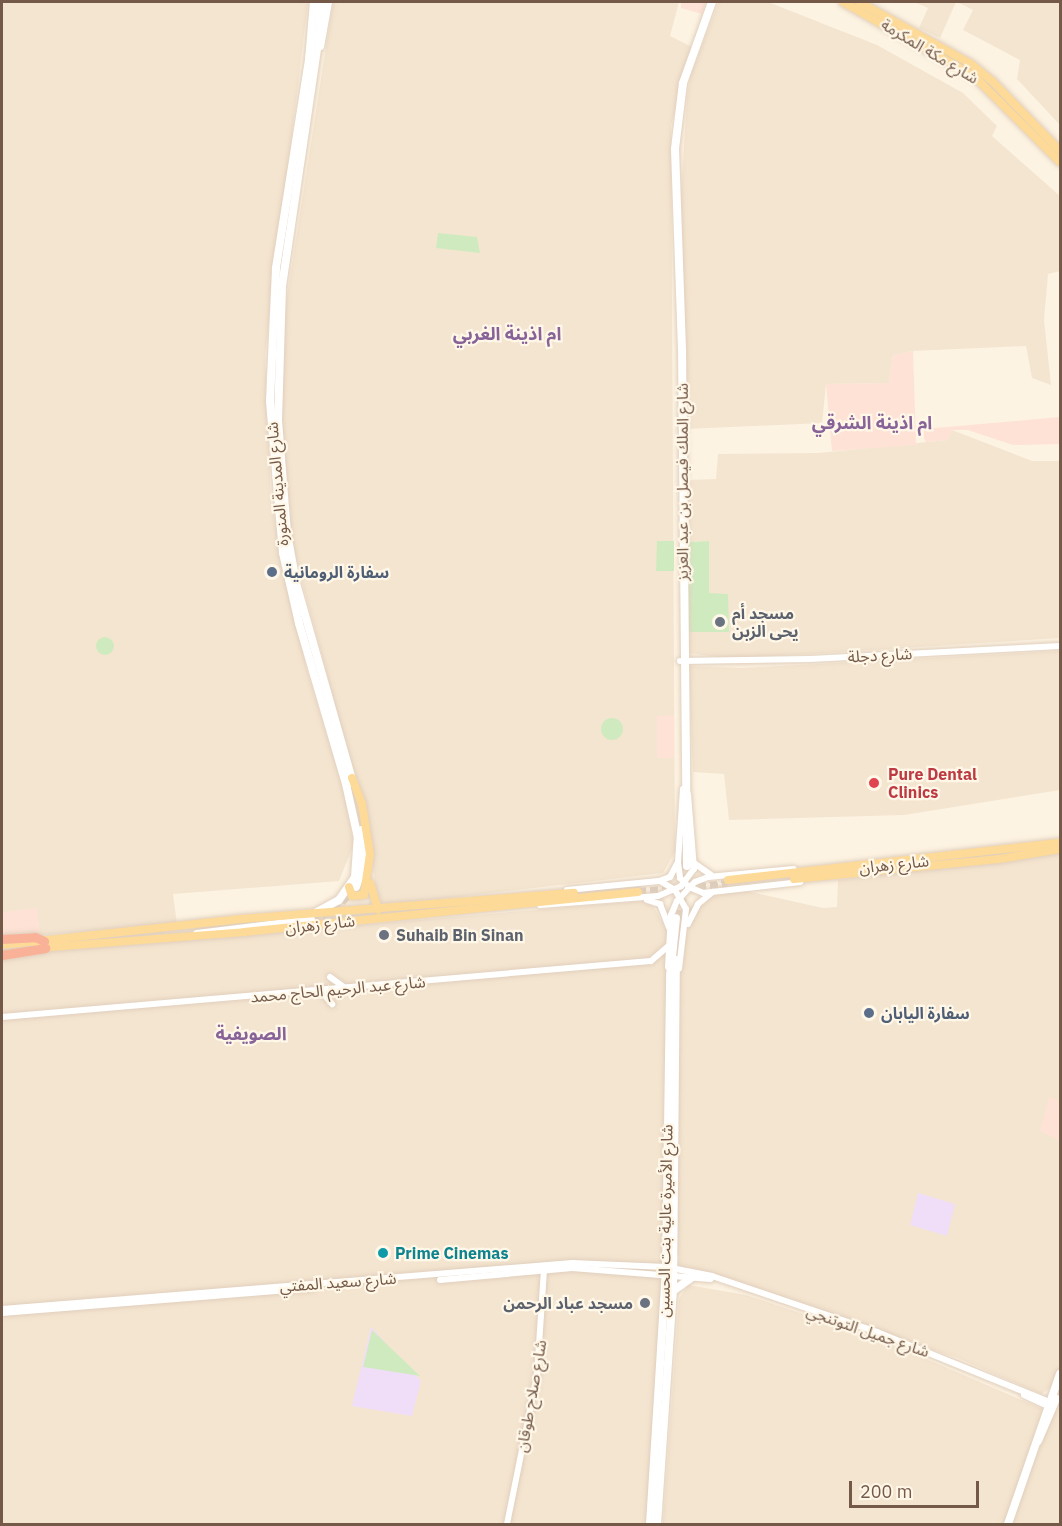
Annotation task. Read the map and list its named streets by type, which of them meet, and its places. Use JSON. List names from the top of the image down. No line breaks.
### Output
{"streets":{"main road":["شارع مكة المكرمة","شارع الملك فيصل بن عبد العزيز","شارع المدينة المنورة","شارع زهران","شارع الأميرة عالية بنت الحسين"],"street":["شارع دجلة","شارع عبد الرحيم الحاج محمد","شارع سعيد المفتي","شارع جميل التوتنجي","شارع صلاح طوقان"]},"crossings":[["شارع الملك فيصل بن عبد العزيز","شارع دجلة"],["شارع الأميرة عالية بنت الحسين","شارع سعيد المفتي"],["شارع الأميرة عالية بنت الحسين","شارع جميل التوتنجي"],["شارع سعيد المفتي","شارع جميل التوتنجي"],["شارع سعيد المفتي","شارع صلاح طوقان"]],"districts":["ام اذينة الغربي","ام اذينة الشرقي","الصويفية"],"places":["سفارة الرومانية","مسجد أم يحى الزبن","Pure Dental Clinics","Suhaib Bin Sinan","سفارة اليابان","Prime Cinemas","مسجد عباد الرحمن"],"scale_bar":"200 m"}
